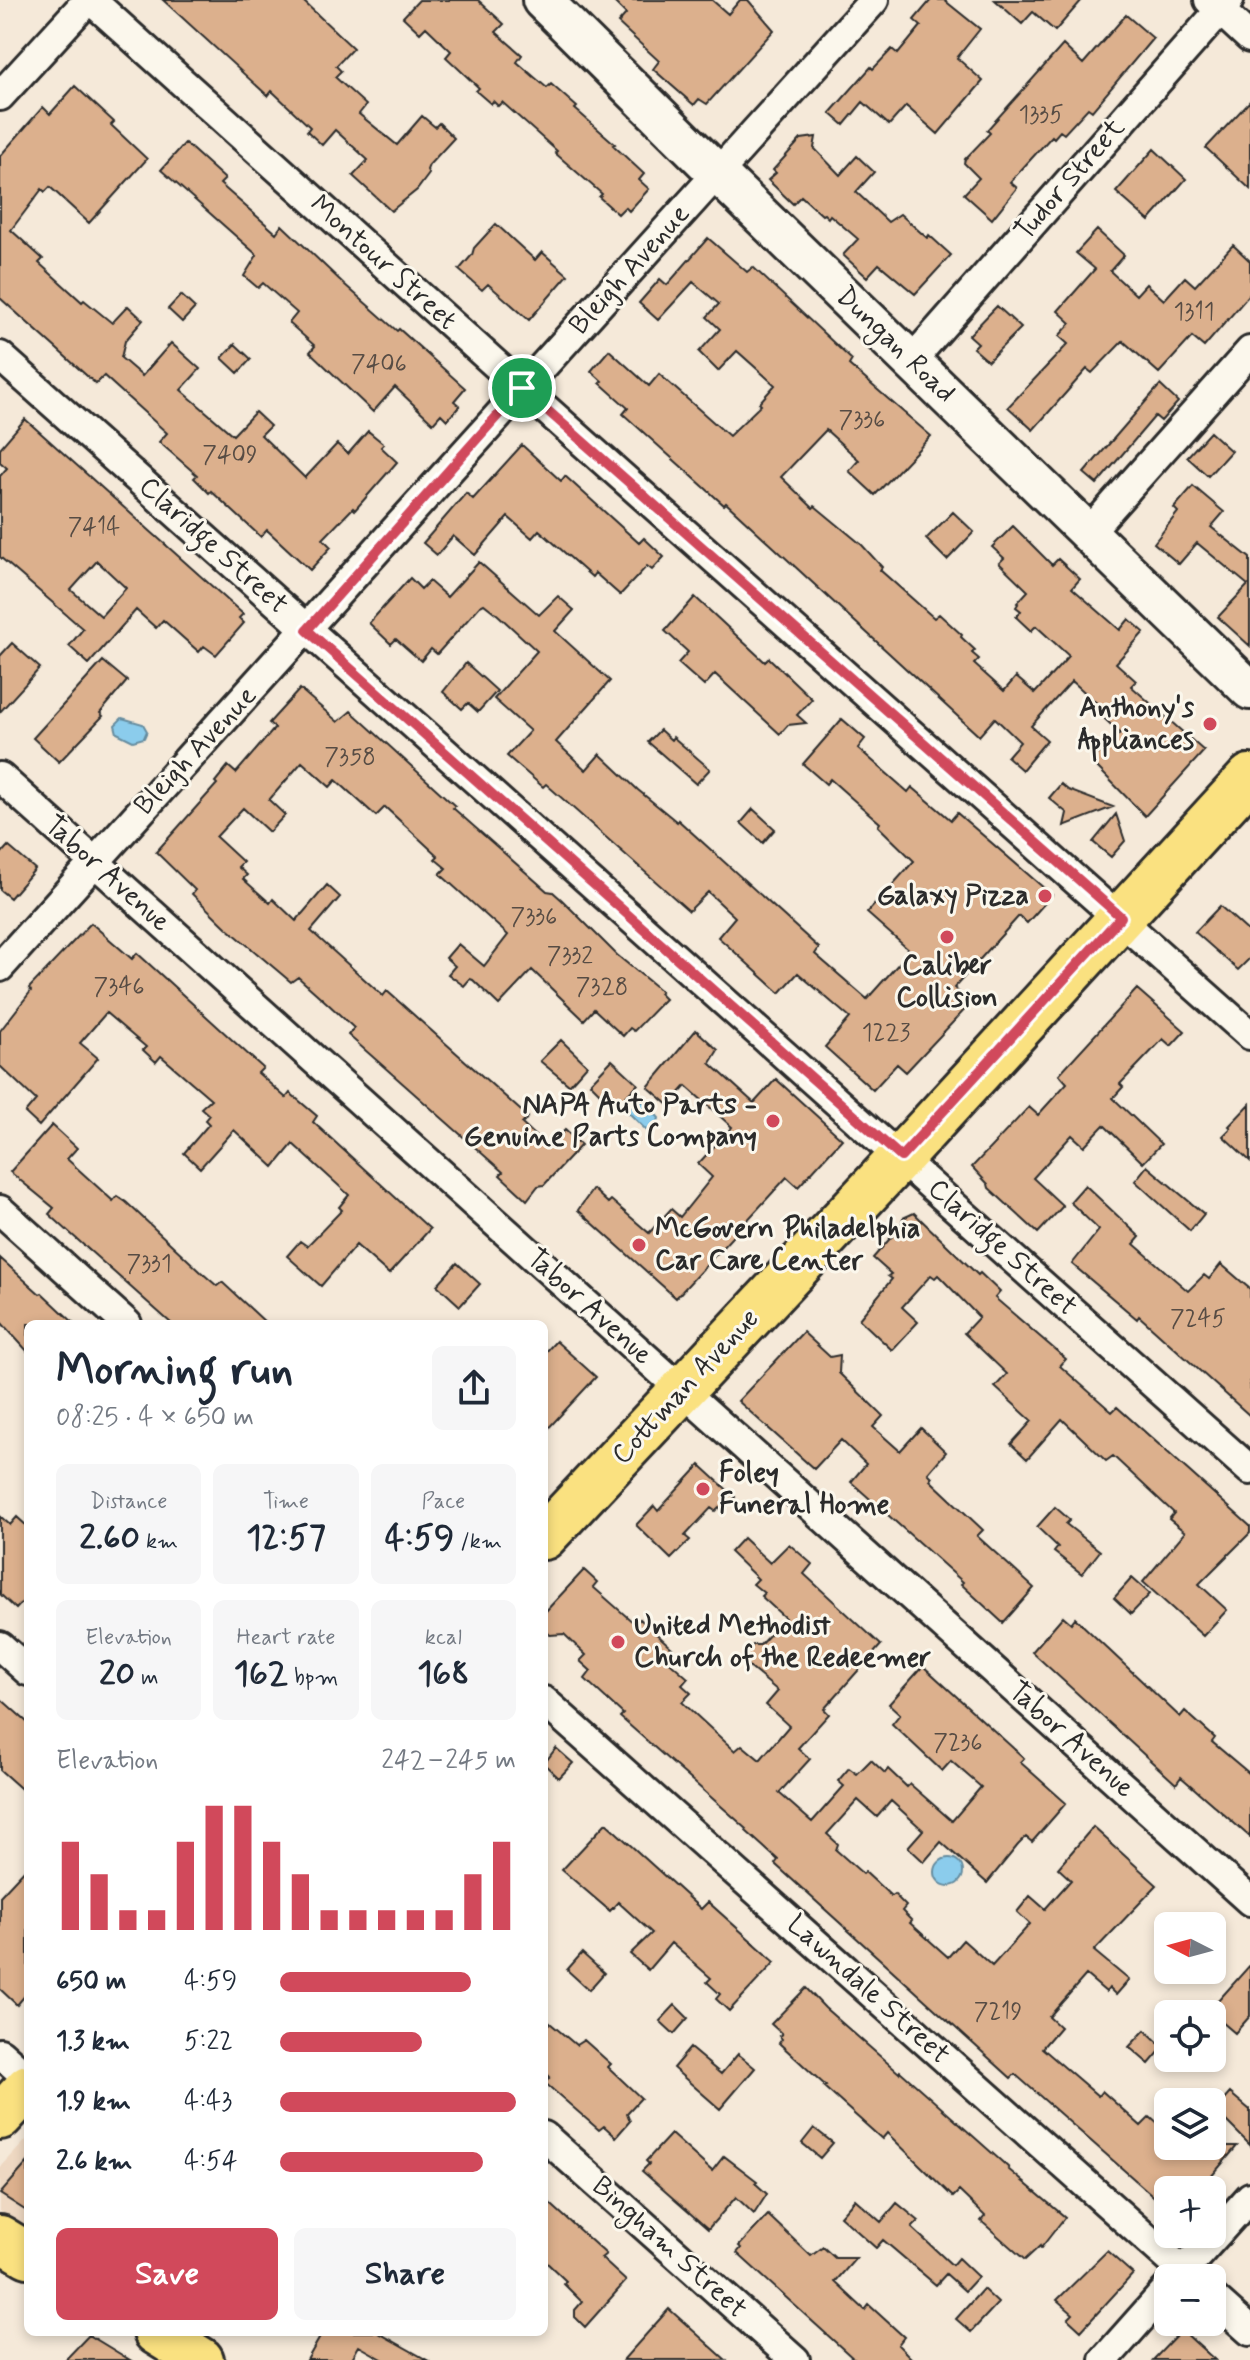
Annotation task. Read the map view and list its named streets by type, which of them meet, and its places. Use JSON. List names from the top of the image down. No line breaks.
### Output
{"streets":{"main road":["Cottman Avenue"],"street":["Tudor Street","Montour Street","Bleigh Avenue","Dungan Road","Claridge Street","Tabor Avenue","Lawndale Street","Bingham Street"]},"crossings":[["Tudor Street","Dungan Road"],["Montour Street","Bleigh Avenue"],["Montour Street","Cottman Avenue"],["Bleigh Avenue","Dungan Road"],["Bleigh Avenue","Claridge Street"],["Bleigh Avenue","Tabor Avenue"],["Claridge Street","Cottman Avenue"],["Tabor Avenue","Cottman Avenue"]],"places":["Anthony's Appliances","Galaxy Pizza","Caliber Collision","NAPA Auto Parts - Genuine Parts Company","McGovern Philadelphia Car Care Center","Foley Funeral Home","United Methodist Church of the Redeemer"],"house_numbers":["1335","1311","7406","7336","7409","7414","7358","7336","7332","7346","7328","1223","7331","7245","7236","7219"],"north":"left","page":{"heading":["Morning run","08:25 · 4 × 650 m"],"stats":[["Distance","2.60 km"],["Time","12:57"],["Pace","4:59 /km"],["Elevation","20 m"],["Heart rate","162 bpm"],["kcal","168"]],"chart":["Elevation","242–245 m"],"map_buttons":["+","−"],"list":[{"name":"650 m","note":"4:59"},{"name":"1.3 km","note":"5:22"},{"name":"1.9 km","note":"4:43"},{"name":"2.6 km","note":"4:54"}],"buttons":["Save","Share"]}}
